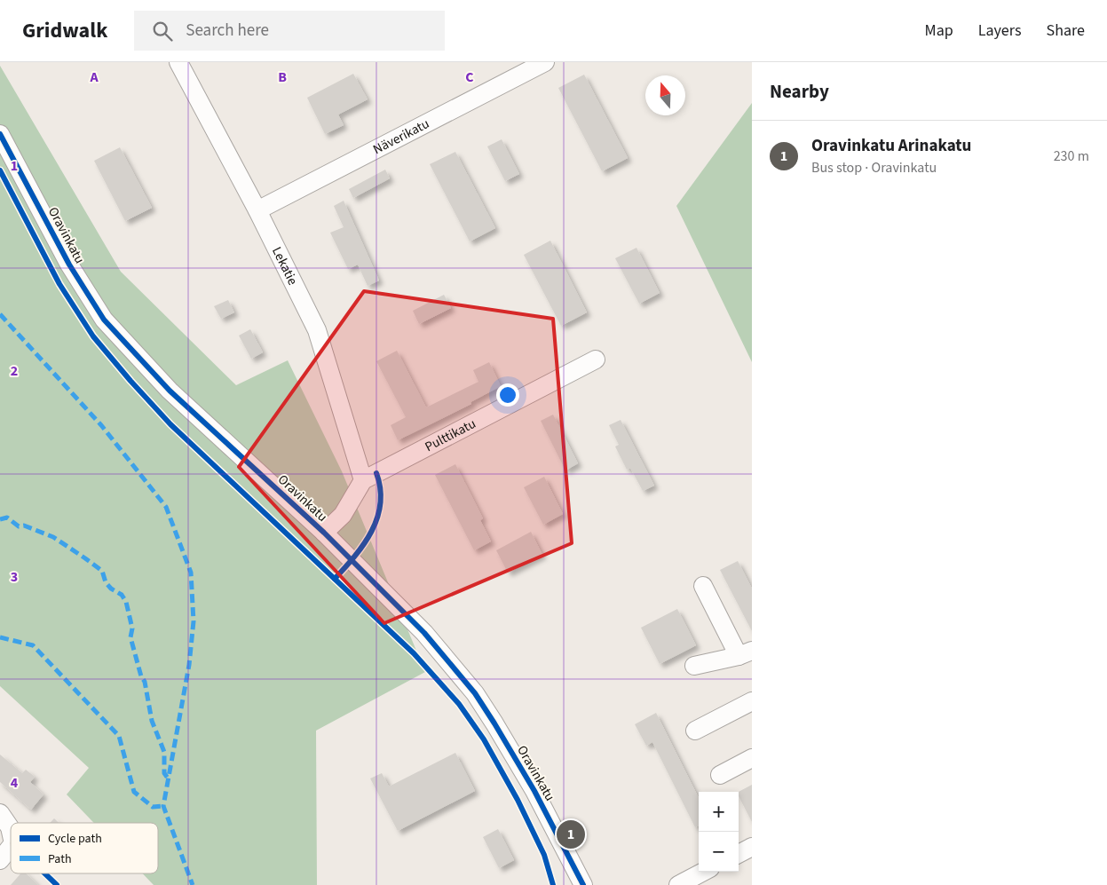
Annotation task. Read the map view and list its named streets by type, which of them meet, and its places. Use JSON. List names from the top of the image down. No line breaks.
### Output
{"streets":{"street":["Näverikatu","Oravinkatu","Lekatie","Pulttikatu"]},"crossings":[["Näverikatu","Lekatie"],["Lekatie","Pulttikatu"]],"legend":["Cycle path","Path"],"north":"top","page":{"header":"Gridwalk","search":"Search here","nav":["Map","Layers","Share"],"heading":"Nearby","list":[{"mark":"1","name":"Oravinkatu Arinakatu","note":"Bus stop · Oravinkatu","value":"230 m"}],"map_buttons":["+","−"],"pins":"1"},"grid":{"columns":["A","B","C"],"rows":["1","2","3","4"]}}
